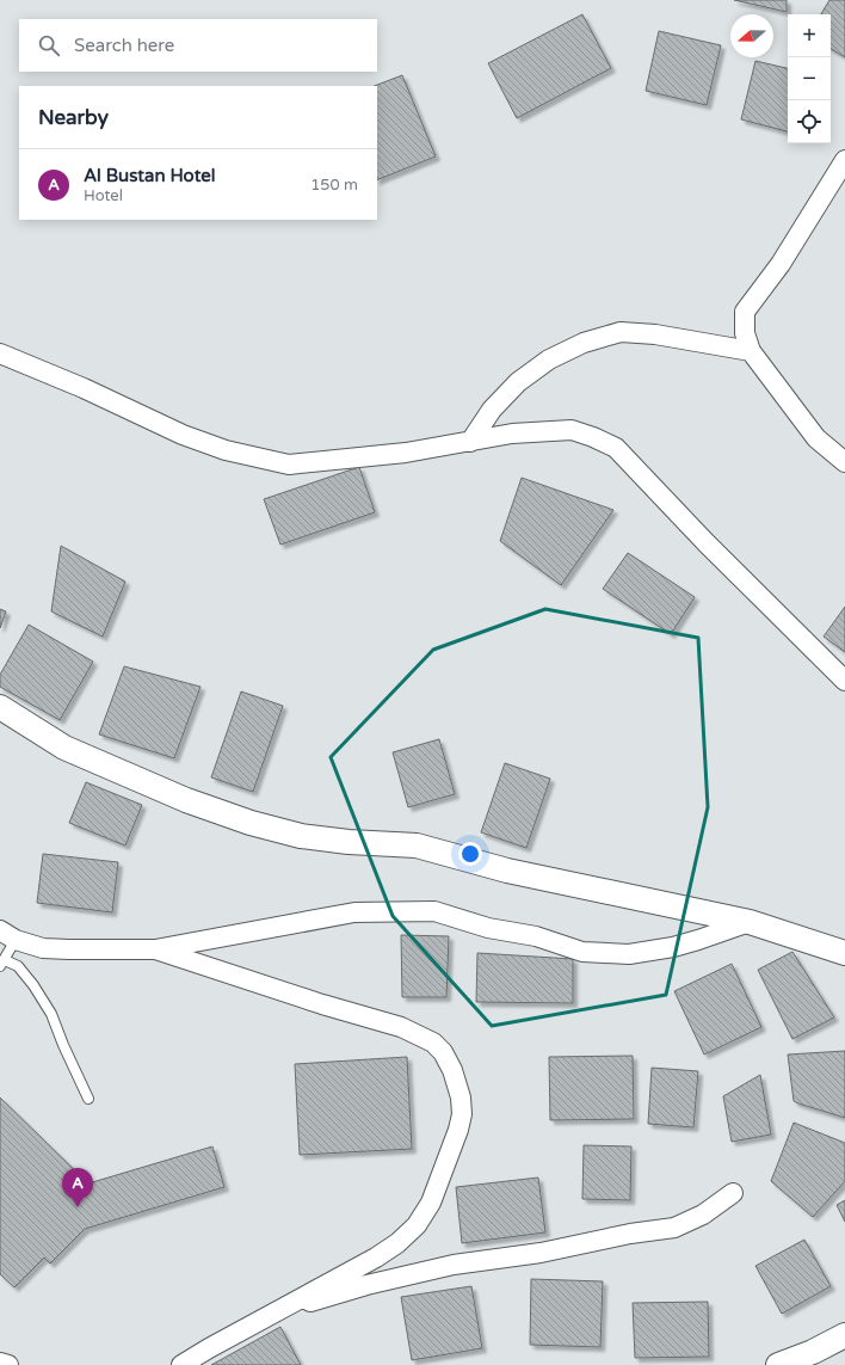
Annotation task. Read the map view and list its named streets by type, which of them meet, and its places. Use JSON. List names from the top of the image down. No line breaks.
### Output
{"north":"left","page":{"map_buttons":["+","−"],"search":"Search here","heading":"Nearby","list":[{"mark":"A","name":"Al Bustan Hotel","note":"Hotel","value":"150 m"}],"pins":"A"}}
